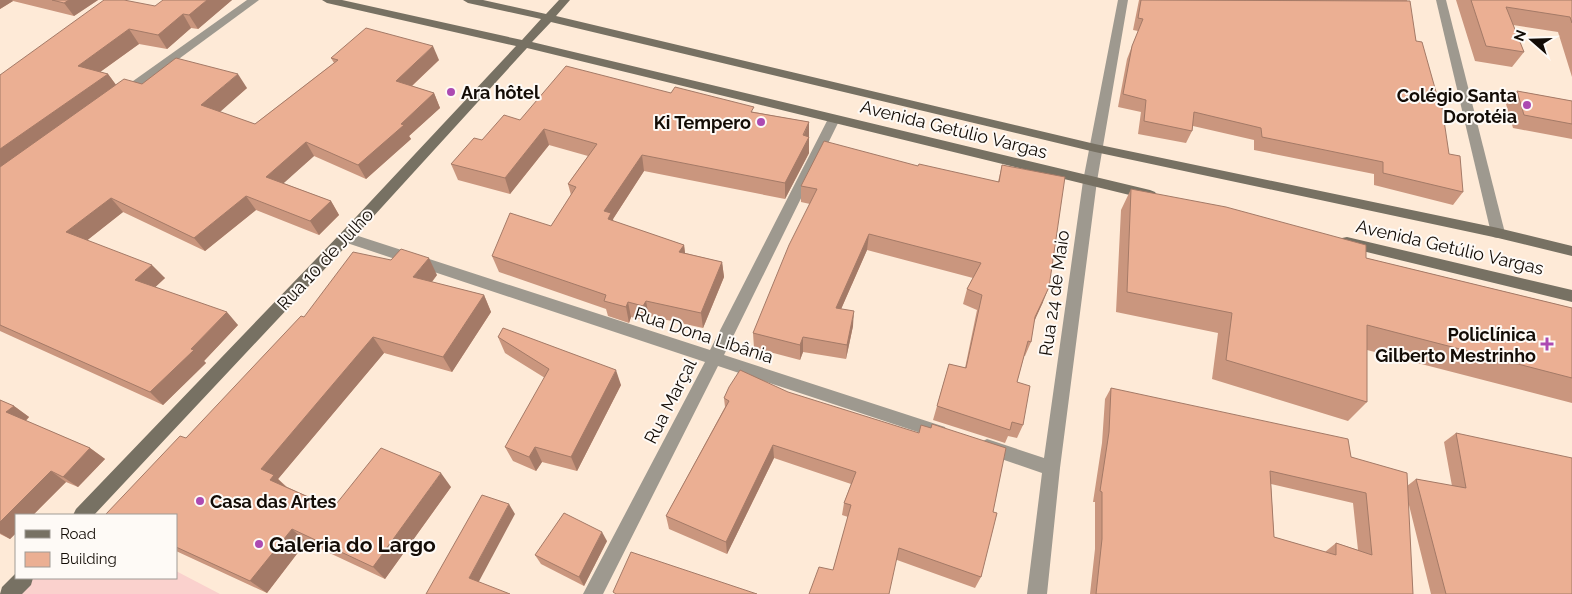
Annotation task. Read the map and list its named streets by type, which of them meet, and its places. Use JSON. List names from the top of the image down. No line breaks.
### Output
{"streets":{"main road":["Avenida Getúlio Vargas","Rua 10 de Julho"],"street":["Rua 24 de Maio","Rua Dona Libânia","Rua Marçal"]},"crossings":[["Avenida Getúlio Vargas","Rua 10 de Julho"],["Avenida Getúlio Vargas","Rua 24 de Maio"],["Avenida Getúlio Vargas","Rua Marçal"],["Rua 10 de Julho","Rua Dona Libânia"],["Rua Dona Libânia","Rua Marçal"]],"places":{"other":["Ara hôtel","Colégio Santa Dorotéia","Ki Tempero","Casa das Artes","Galeria do Largo"],"health":["Policlínica Gilberto Mestrinho"]},"legend":["Road","Building"],"north":"left"}
